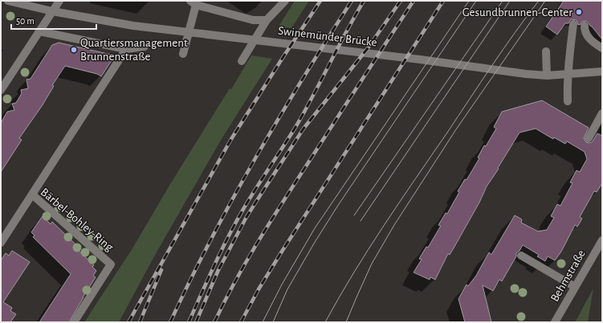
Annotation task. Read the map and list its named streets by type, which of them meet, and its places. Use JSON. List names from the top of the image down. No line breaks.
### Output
{"streets":{"street":["Swinemünder Brücke","Bärbel-Bohley-Ring","Behmstraße"]},"places":["Gesundbrunnen-Center","Quartiersmanagement Brunnenstraße"],"scale_bar":"50 m"}
